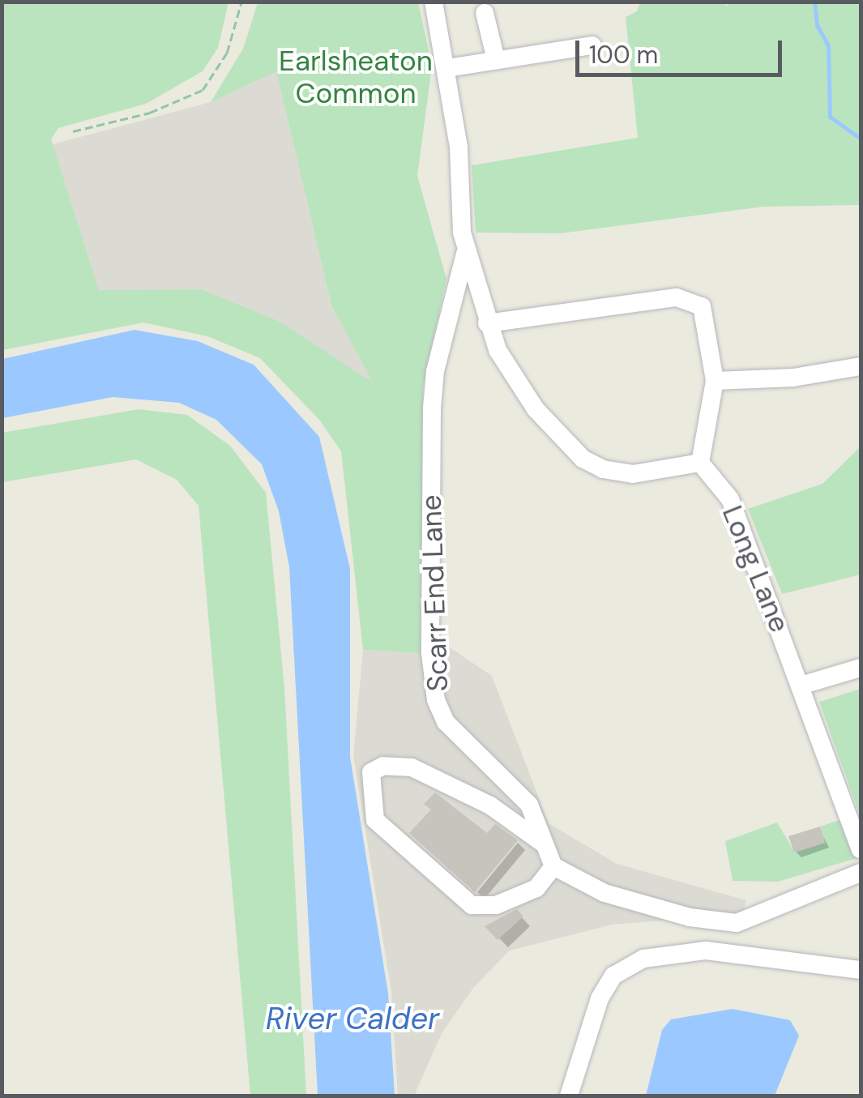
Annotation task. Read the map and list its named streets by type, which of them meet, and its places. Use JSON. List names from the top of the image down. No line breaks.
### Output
{"streets":{"street":["Long Lane","Scarr End Lane"]},"water":["River Calder"],"parks":["Earlsheaton Common"],"scale_bar":"100 m"}
